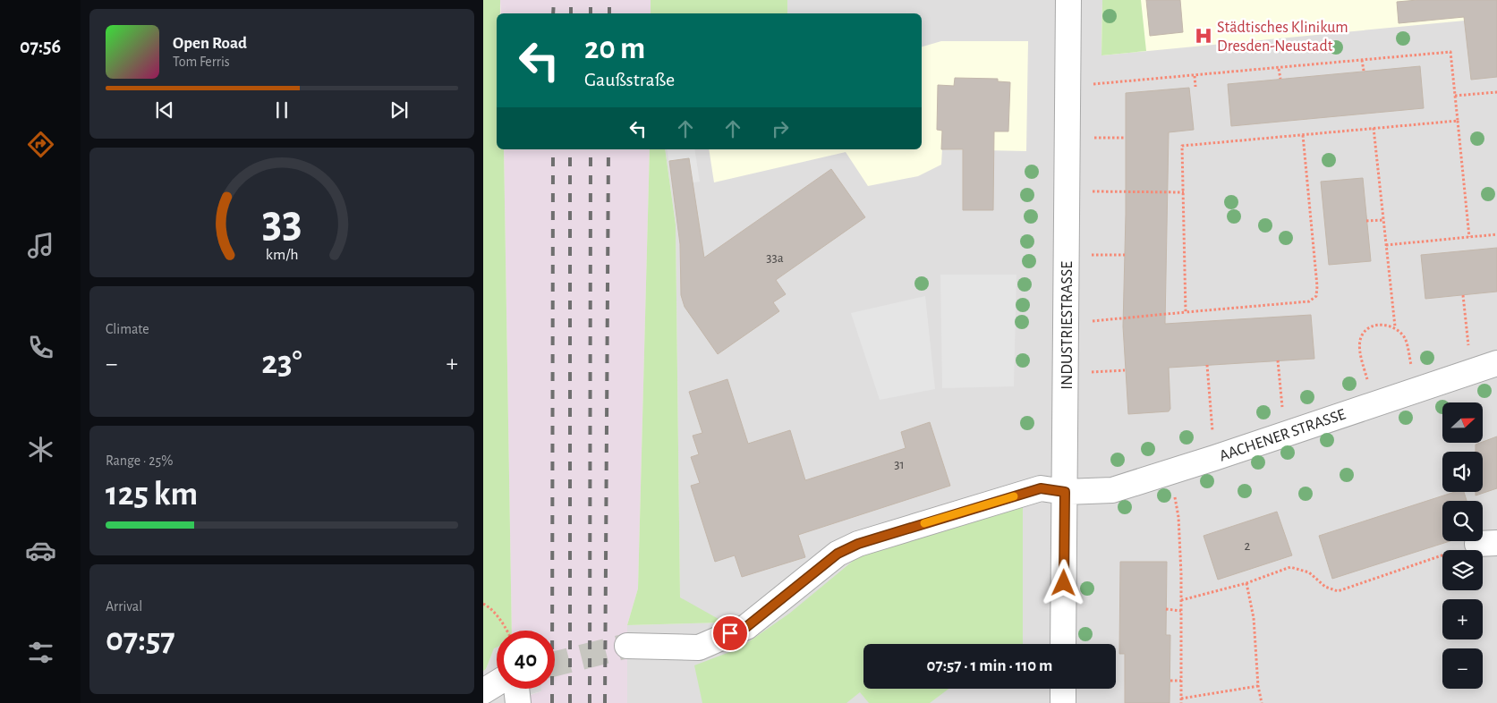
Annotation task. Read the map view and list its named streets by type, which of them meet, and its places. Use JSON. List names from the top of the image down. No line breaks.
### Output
{"streets":{"street":["INDUSTRIESTRASSE","AACHENER STRASSE"]},"crossings":[["INDUSTRIESTRASSE","AACHENER STRASSE"]],"places":{"hospital":["Städtisches Klinikum Dresden-Neustadt"]},"house_numbers":["33a","31","2"],"north":"right","page":{"tabs":"07:56","turn":["20 m","Gaußstraße"],"song":["Open Road","Tom Ferris"],"tile":["Climate",["Range · 25%","125 km"],["Arrival","07:57"]],"heat":["−","23°","+"],"map_buttons":["+","−"],"limit":"40","trip":"07:57 · 1 min · 110 m","gauge":["33","km/h"]}}
